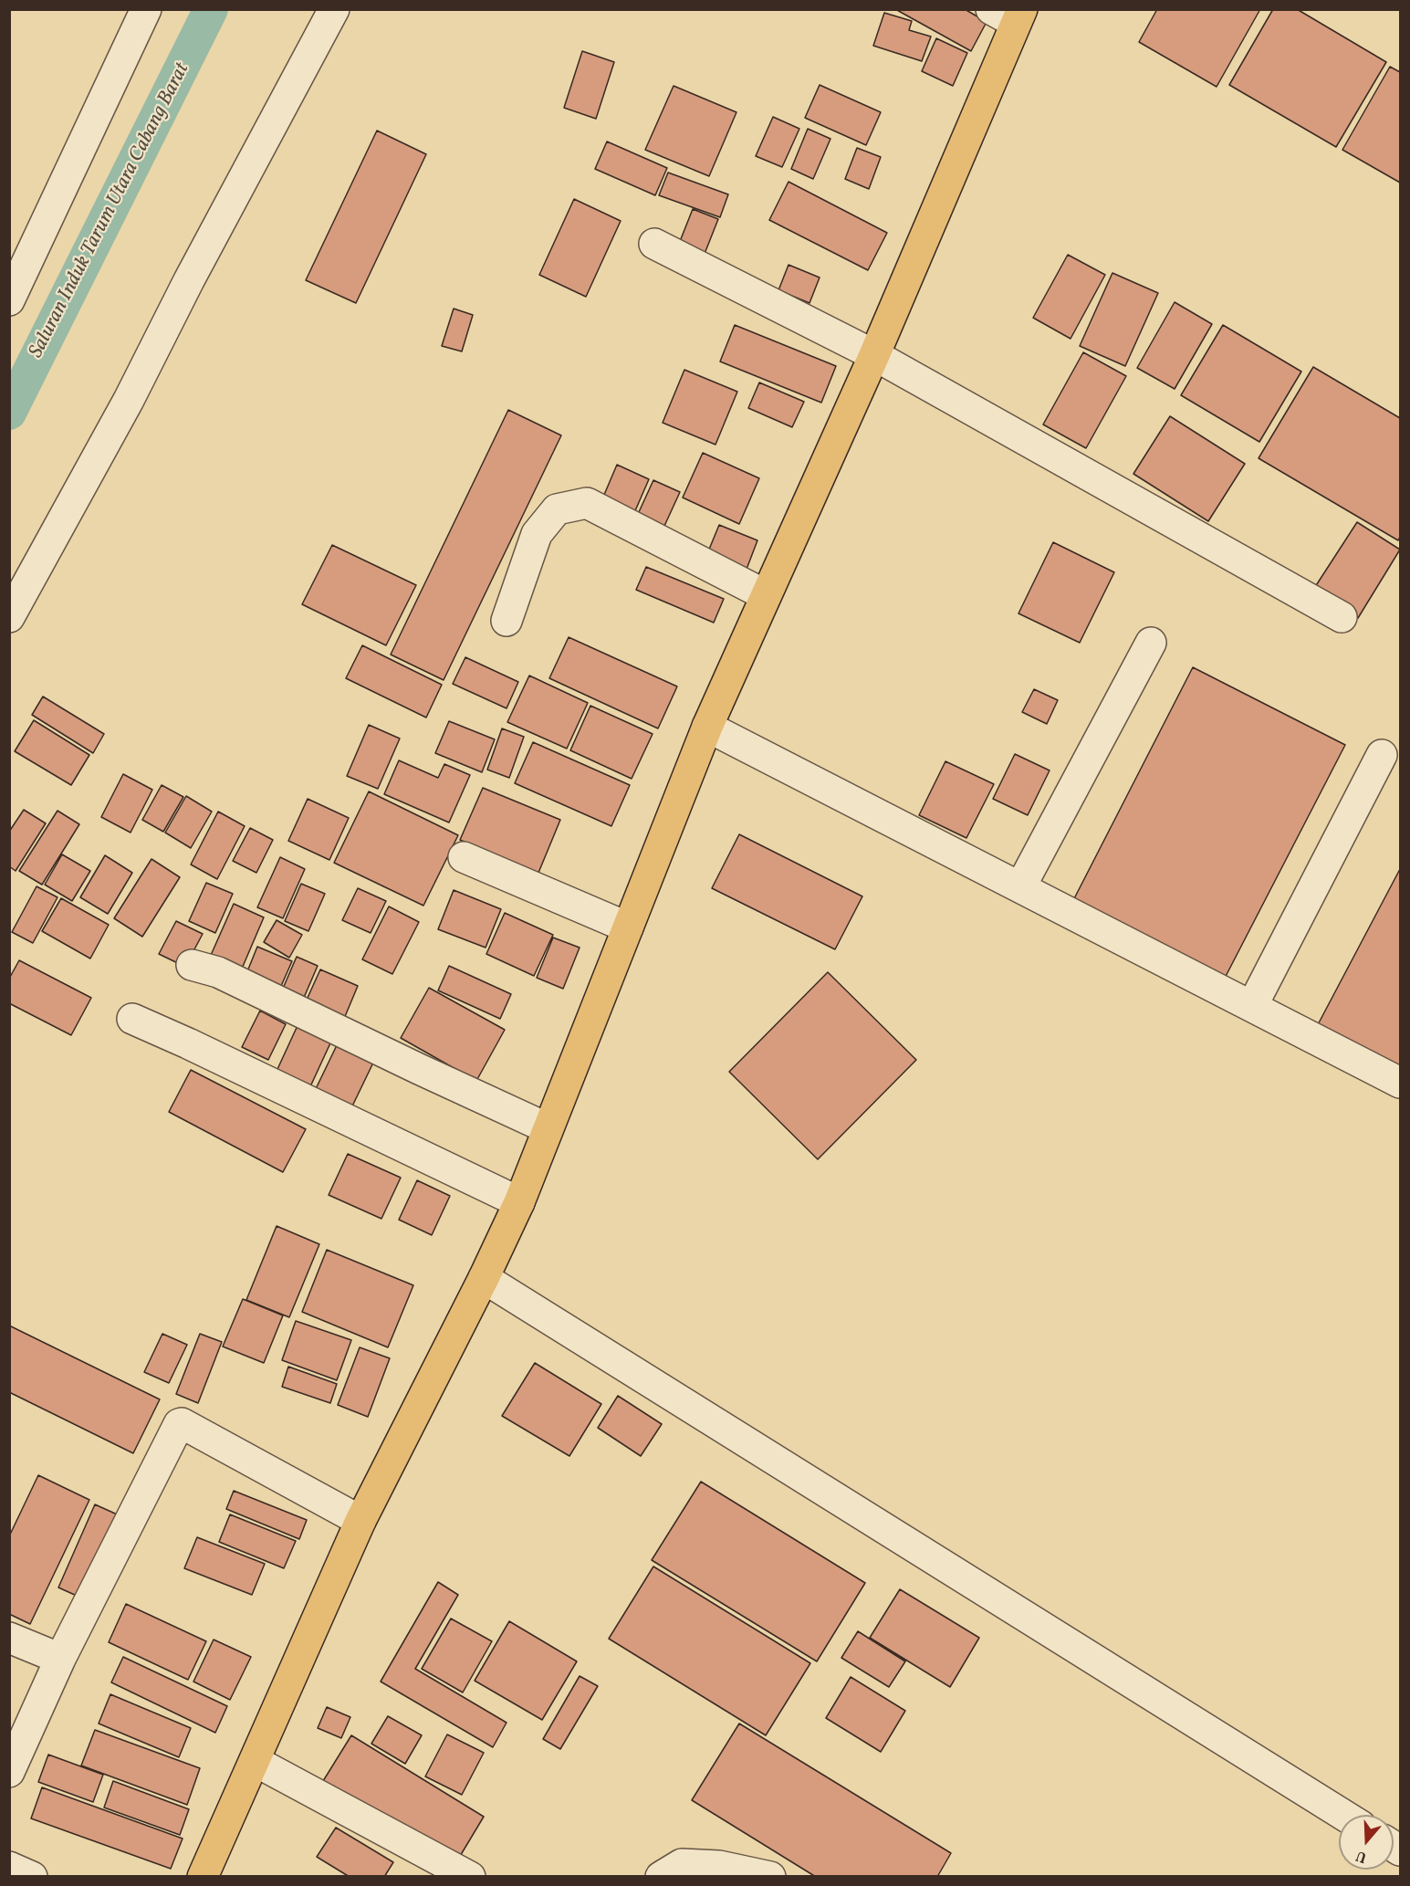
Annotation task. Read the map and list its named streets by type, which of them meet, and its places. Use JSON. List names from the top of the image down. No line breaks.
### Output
{"water":["Saluran Induk Tarum Utara Cabang Barat"],"north":"bottom"}
